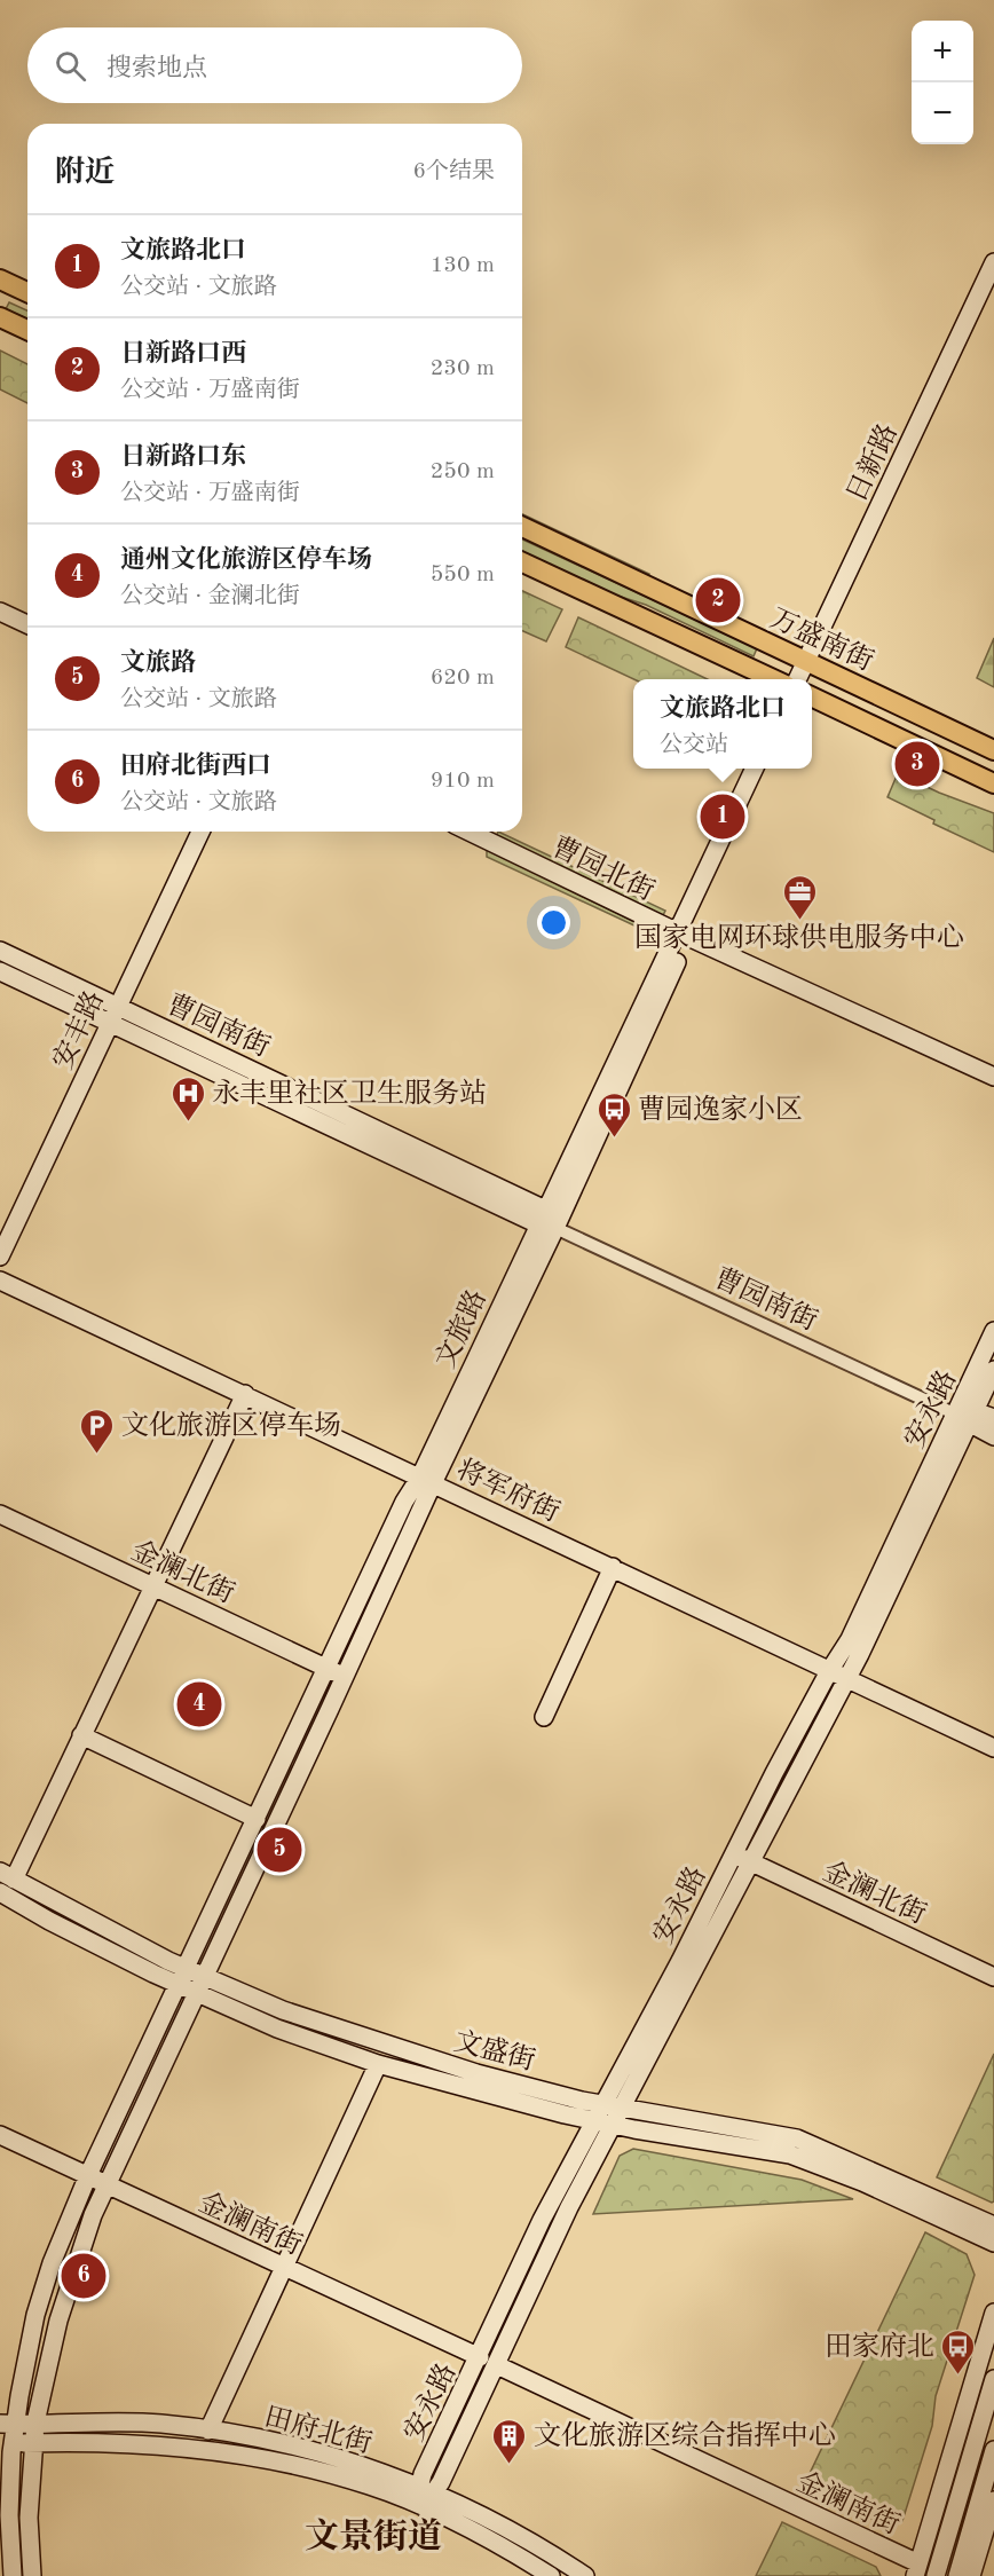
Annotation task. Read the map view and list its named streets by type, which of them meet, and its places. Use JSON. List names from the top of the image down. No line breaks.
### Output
{"streets":{"main road":["日新路","万盛南街","曹园北街","曹园南街","安丰路","文旅路","安永路","将军府街","金澜北街","文盛街","金澜南街","田府北街"]},"crossings":[["日新路","万盛南街"],["曹园北街","文旅路"],["曹园南街","安丰路"],["曹园南街","文旅路"],["曹园南街","安永路"],["文旅路","将军府街"],["文旅路","金澜北街"],["文旅路","文盛街"],["文旅路","金澜南街"],["文旅路","田府北街"],["安永路","将军府街"],["安永路","金澜北街"],["安永路","文盛街"],["安永路","金澜南街"],["安永路","田府北街"]],"districts":["文景街道"],"places":{"office":["国家电网环球供电服务中心"],"hospital":["永丰里社区卫生服务站"],"bus stop":["曹园逸家小区","田家府北"],"parking":["文化旅游区停车场"],"building":["文化旅游区综合指挥中心"]},"page":{"map_buttons":["+","−"],"search":"搜索地点","heading":["附近","6个结果"],"list":[{"mark":"1","name":"文旅路北口","note":"公交站 · 文旅路","value":"130 m"},{"mark":"2","name":"日新路口西","note":"公交站 · 万盛南街","value":"230 m"},{"mark":"3","name":"日新路口东","note":"公交站 · 万盛南街","value":"250 m"},{"mark":"4","name":"通州文化旅游区停车场","note":"公交站 · 金澜北街","value":"550 m"},{"mark":"5","name":"文旅路","note":"公交站 · 文旅路","value":"620 m"},{"mark":"6","name":"田府北街西口","note":"公交站 · 文旅路","value":"910 m"}],"pins":["2","3","1","4","5","6"],"popup":["文旅路北口","公交站"]}}
